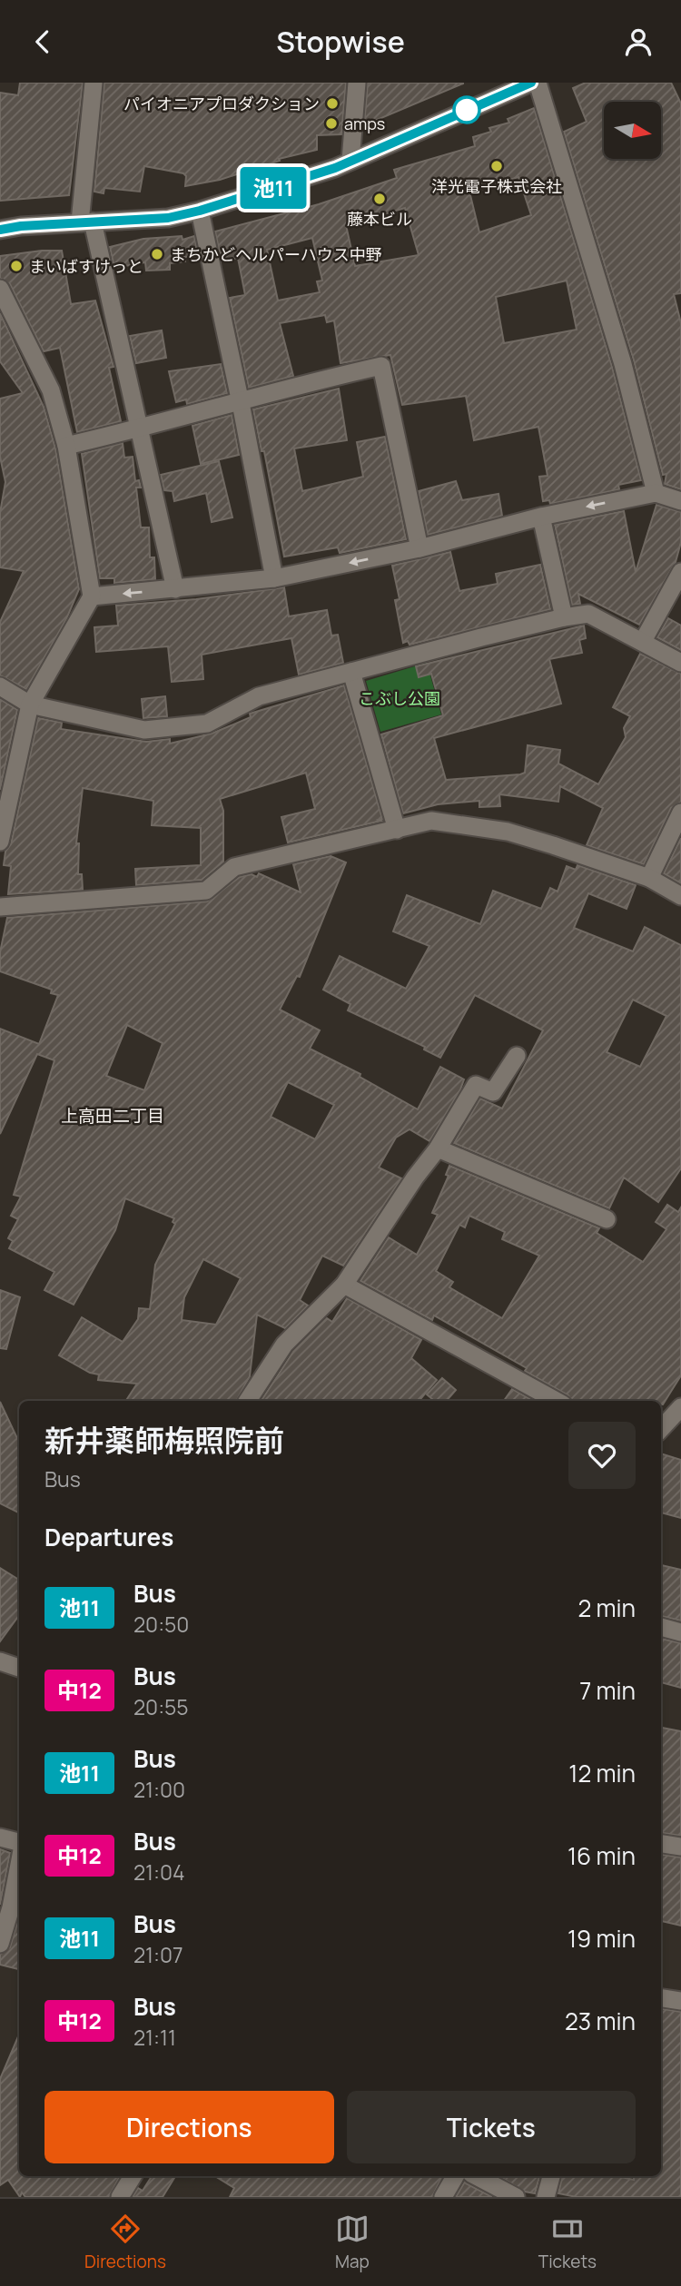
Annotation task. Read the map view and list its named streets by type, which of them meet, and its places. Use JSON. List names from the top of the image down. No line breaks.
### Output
{"districts":["上高田二丁目"],"parks":["こぶし公園"],"places":["パイオニアプロダクション","amps","洋光電子株式会社","藤本ビル","まちかどヘルパーハウス中野","まいばすけっと"],"lines":["bus line 池11"],"north":"right","page":{"header":"Stopwise","on_map":"池11","heading":[["新井薬師梅照院前","Bus"],"Departures"],"list":[{"mark":"池11","name":"Bus","note":"20:50","value":"2 min"},{"mark":"中12","name":"Bus","note":"20:55","value":"7 min"},{"mark":"池11","name":"Bus","note":"21:00","value":"12 min"},{"mark":"中12","name":"Bus","note":"21:04","value":"16 min"},{"mark":"池11","name":"Bus","note":"21:07","value":"19 min"},{"mark":"中12","name":"Bus","note":"21:11","value":"23 min"}],"buttons":["Directions","Tickets"],"tabs":["Directions","Map","Tickets"]}}
